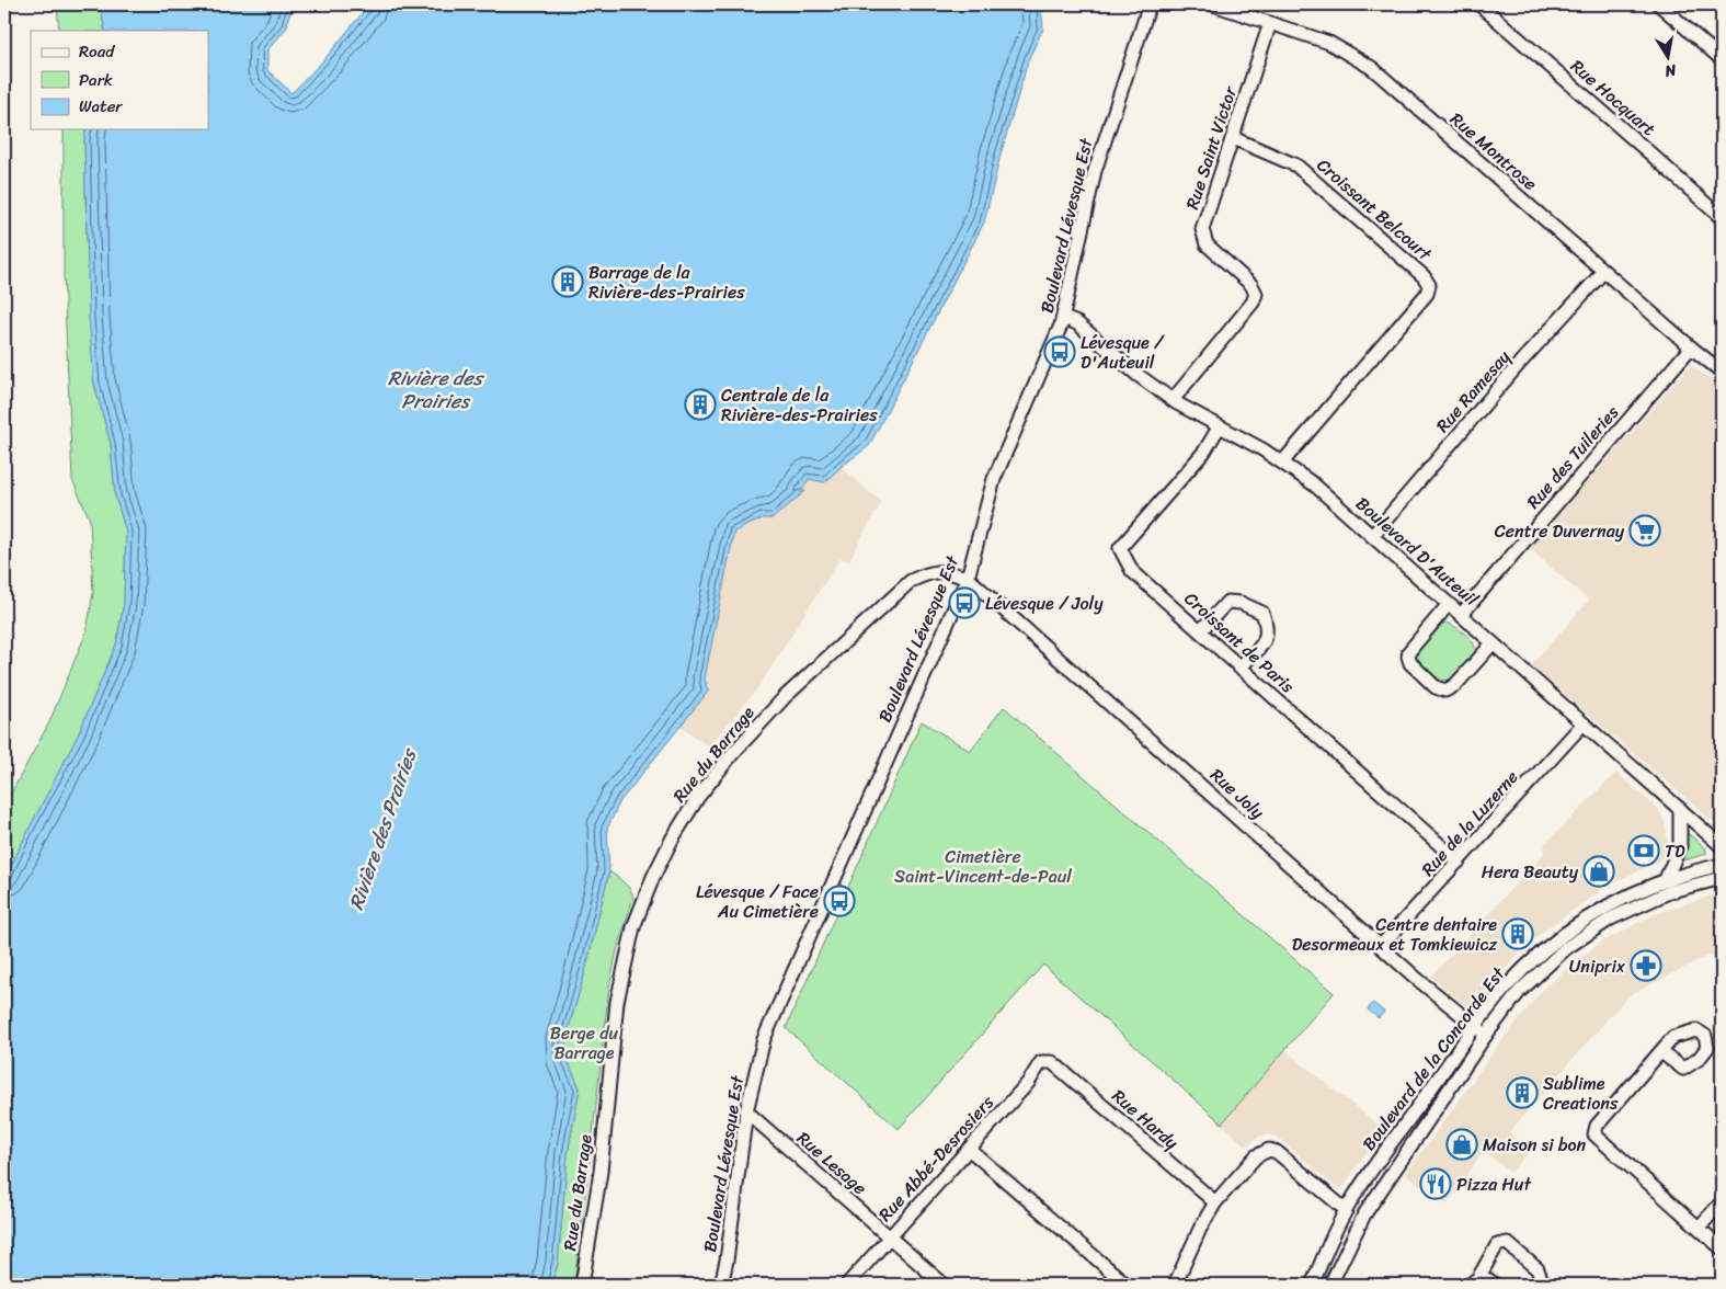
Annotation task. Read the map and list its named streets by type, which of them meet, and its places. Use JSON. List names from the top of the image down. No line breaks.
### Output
{"streets":{"street":["Rue Hocquart","Rue Saint Victor","Rue Montrose","Croissant Belcourt","Boulevard Lévesque Est","Rue Ramesay","Rue des Tuileries","Boulevard D'Auteuil","Croissant de Paris","Rue du Barrage","Rue Joly","Rue de la Luzerne","Boulevard de la Concorde Est","Rue Hardy","Rue Abbé-Desrosiers","Rue Lesage"]},"crossings":[["Rue Saint Victor","Rue Montrose"],["Rue Saint Victor","Croissant Belcourt"],["Rue Saint Victor","Boulevard D'Auteuil"],["Rue Montrose","Rue Ramesay"],["Rue Montrose","Rue des Tuileries"],["Croissant Belcourt","Boulevard D'Auteuil"],["Boulevard Lévesque Est","Boulevard D'Auteuil"],["Boulevard Lévesque Est","Rue du Barrage"],["Boulevard Lévesque Est","Rue Joly"],["Boulevard Lévesque Est","Rue Lesage"],["Rue Ramesay","Boulevard D'Auteuil"],["Rue des Tuileries","Boulevard D'Auteuil"],["Boulevard D'Auteuil","Croissant de Paris"],["Boulevard D'Auteuil","Rue de la Luzerne"],["Croissant de Paris","Rue de la Luzerne"],["Rue du Barrage","Rue Joly"],["Rue Joly","Rue de la Luzerne"],["Rue Joly","Boulevard de la Concorde Est"],["Rue Hardy","Rue Abbé-Desrosiers"],["Rue Abbé-Desrosiers","Rue Lesage"]],"water":["Rivière des Prairies"],"parks":["Cimetière Saint-Vincent-de-Paul","Berge du Barrage"],"places":{"building":["Barrage de la Rivière-des-Prairies","Centrale de la Rivière-des-Prairies","Centre dentaire Desormeaux et Tomkiewicz","Sublime Creations"],"bus stop":["Lévesque / D'Auteuil","Lévesque / Joly","Lévesque / Face Au Cimetière"],"supermarket":["Centre Duvernay"],"bank":["TD"],"shop":["Hera Beauty","Maison si bon"],"pharmacy":["Uniprix"],"restaurant":["Pizza Hut"]},"legend":["Road","Park","Water"],"north":"bottom"}
